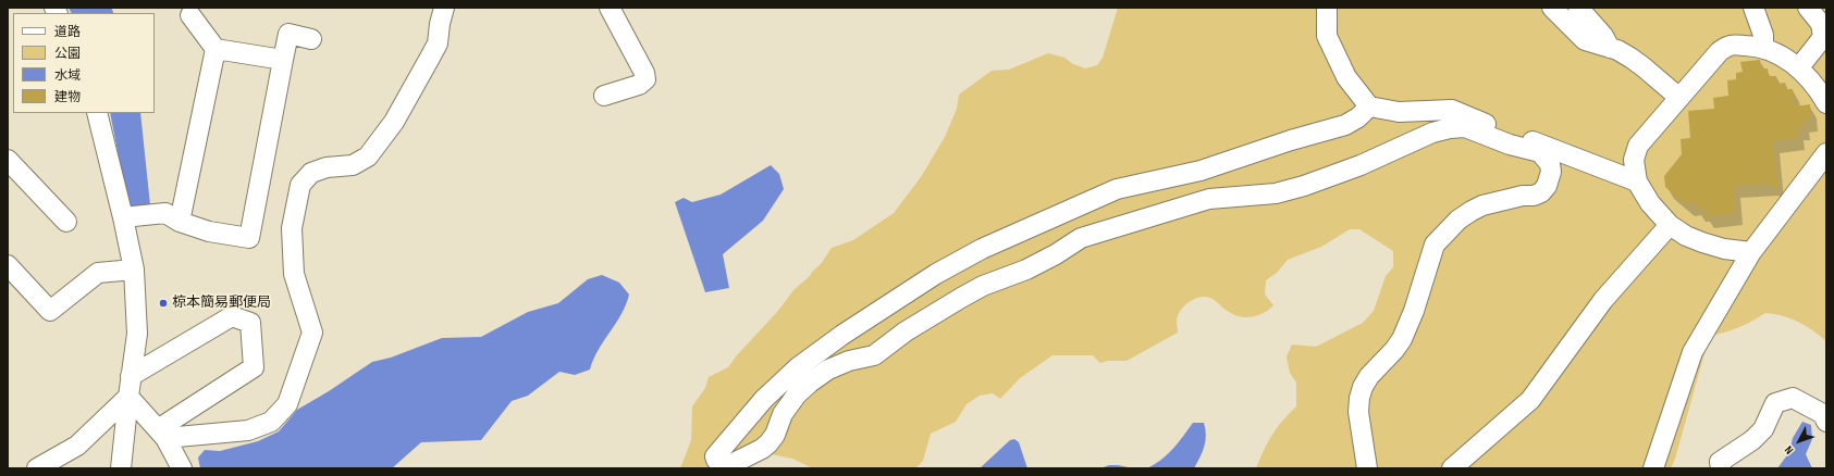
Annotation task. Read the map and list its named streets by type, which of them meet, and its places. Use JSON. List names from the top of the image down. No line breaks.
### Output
{"places":["椋本簡易郵便局"],"legend":["道路","公園","水域","建物"],"north":"bottom left"}
